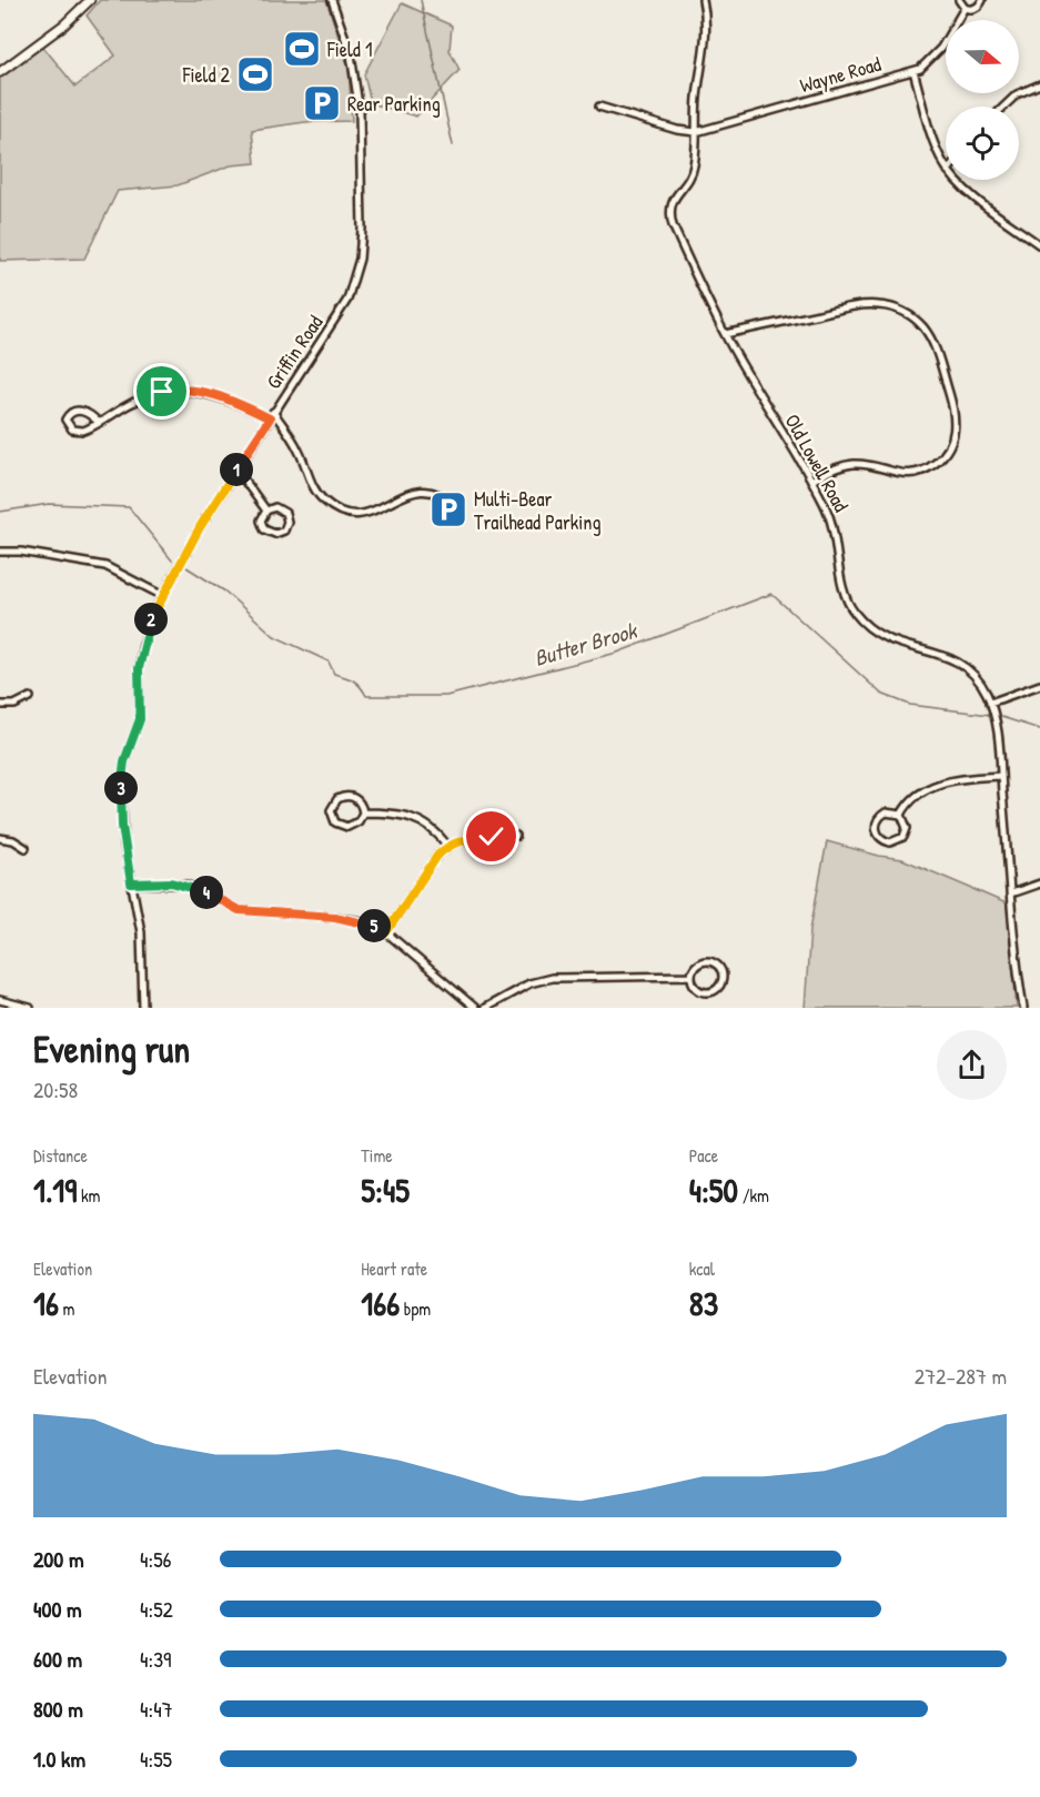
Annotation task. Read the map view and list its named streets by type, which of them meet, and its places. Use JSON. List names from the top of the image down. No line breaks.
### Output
{"streets":{"street":["Wayne Road","Griffin Road","Old Lowell Road"]},"crossings":[["Wayne Road","Old Lowell Road"]],"water":["Butter Brook"],"places":{"sports":["Field 1","Field 2"],"parking":["Rear Parking","Multi-Bear Trailhead Parking"]},"north":"right","page":{"pins":["1","2","3","4","5"],"heading":["Evening run","20:58"],"stats":[["Distance","1.19 km"],["Time","5:45"],["Pace","4:50 /km"],["Elevation","16 m"],["Heart rate","166 bpm"],["kcal","83"]],"chart":["Elevation","272–287 m"],"list":[{"name":"200 m","note":"4:56"},{"name":"400 m","note":"4:52"},{"name":"600 m","note":"4:39"},{"name":"800 m","note":"4:47"},{"name":"1.0 km","note":"4:55"}]}}
